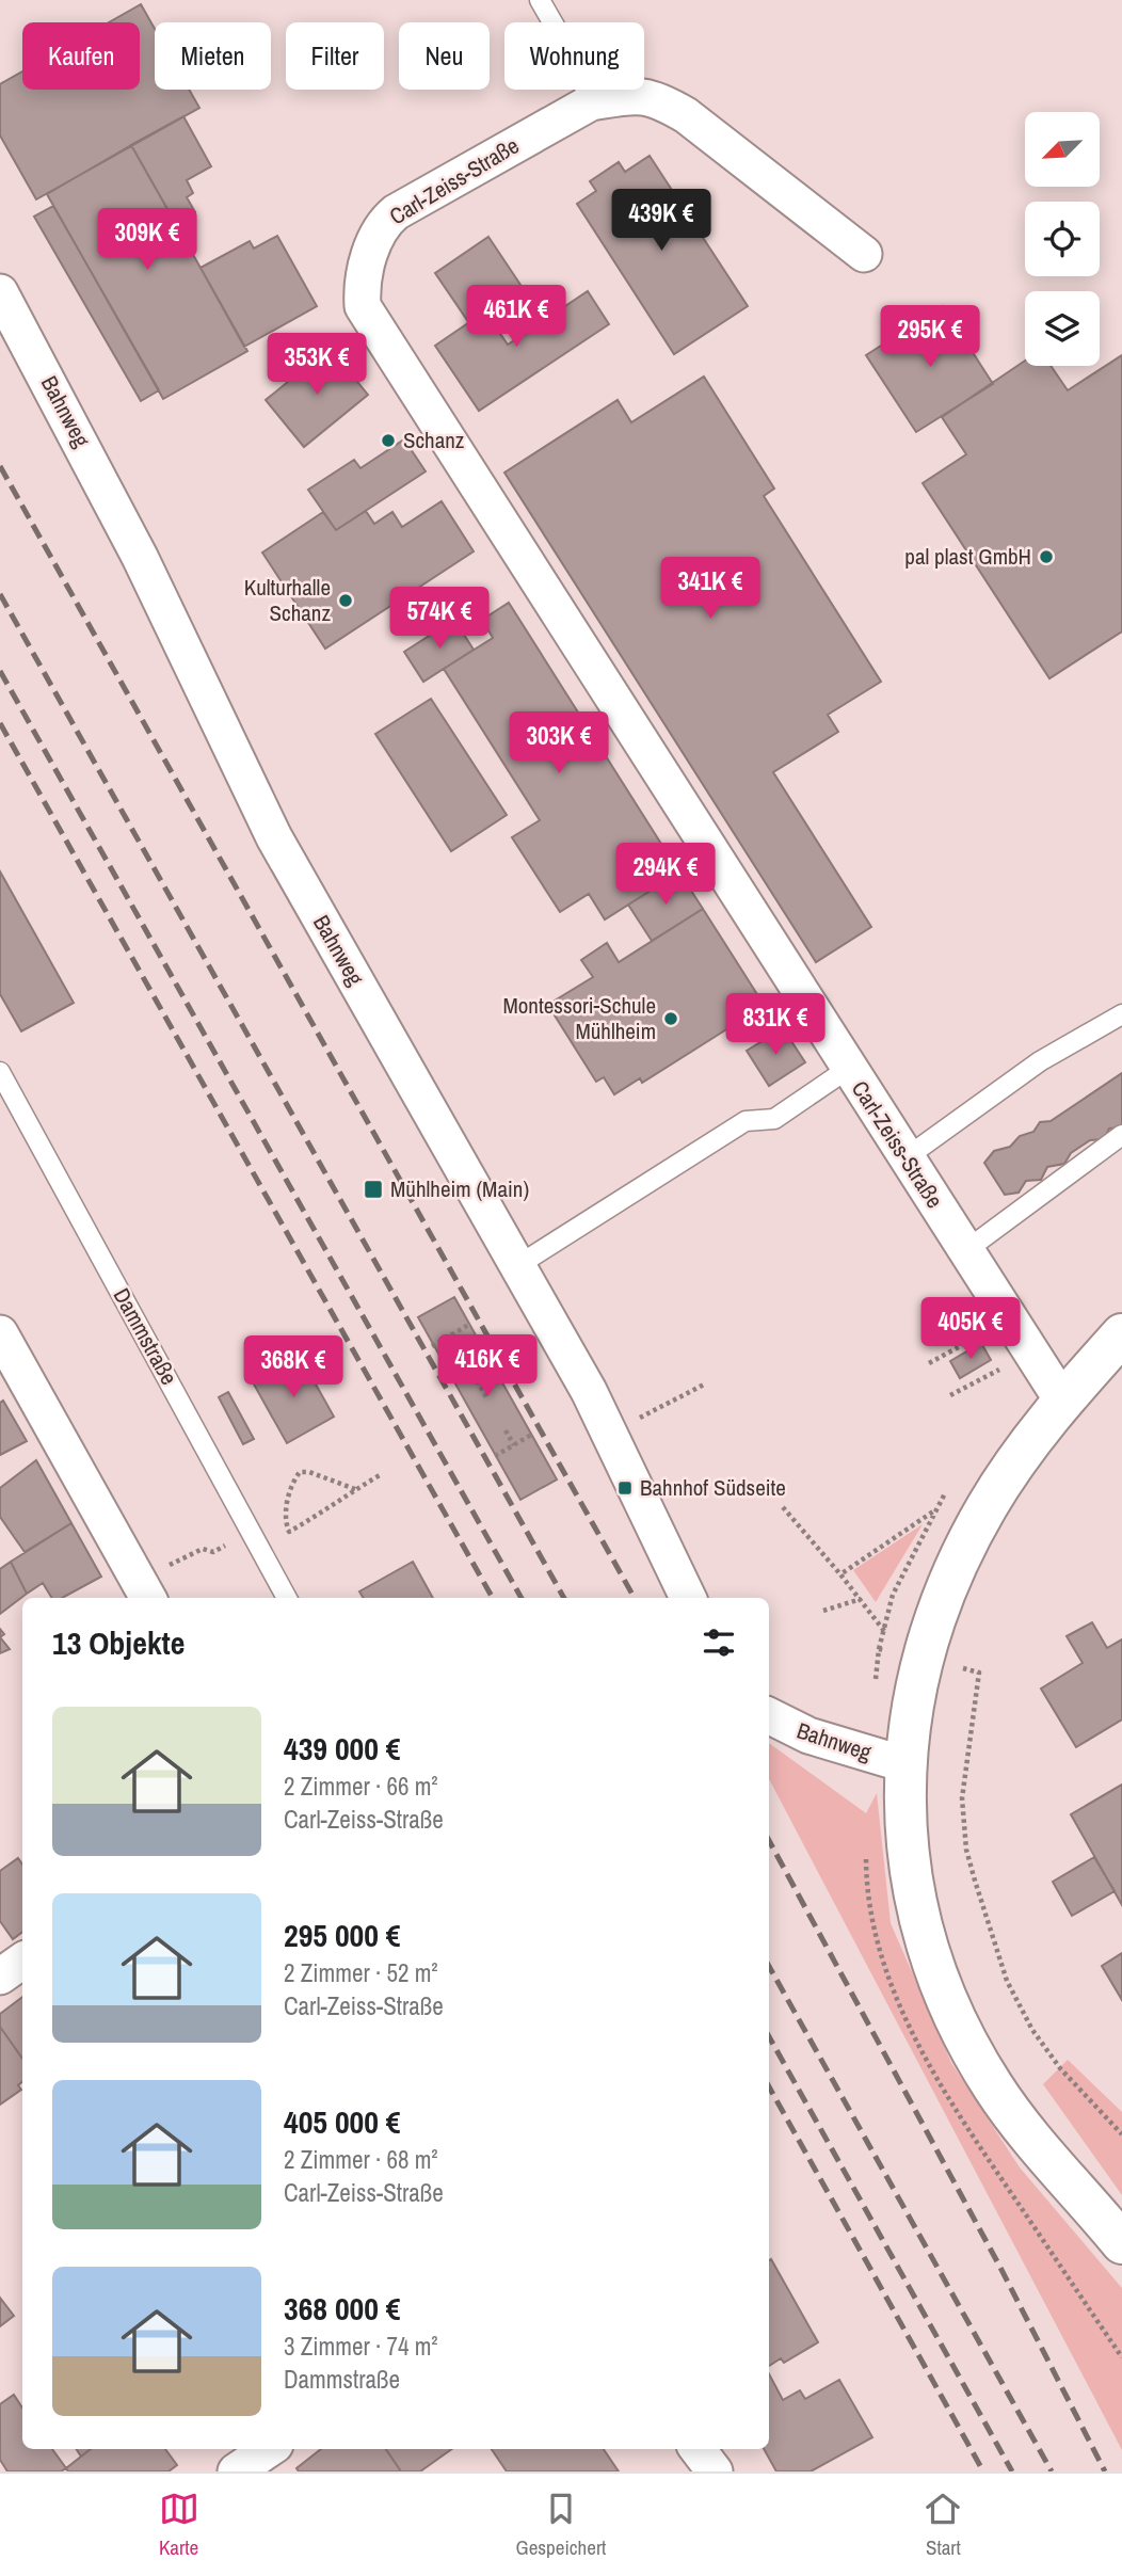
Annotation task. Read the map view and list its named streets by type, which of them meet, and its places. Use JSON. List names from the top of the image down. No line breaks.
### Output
{"streets":{"street":["Carl-Zeiss-Straße","Bahnweg"],"lane":["Dammstraße"]},"places":{"other":["Schanz","pal plast GmbH","Kulturhalle Schanz","Montessori-Schule Mühlheim"],"transit":["Mühlheim (Main)","Bahnhof Südseite"]},"north":"bottom left","page":{"chip":["Kaufen","Mieten","Filter","Neu","Wohnung"],"price":["439K €","309K €","461K €","295K €","353K €","341K €","574K €","303K €","294K €","831K €","405K €","416K €","368K €"],"heading":"13 Objekte","list":[{"name":"439 000 €","note":"2 Zimmer · 66 m² · Carl-Zeiss-Straße"},{"name":"295 000 €","note":"2 Zimmer · 52 m² · Carl-Zeiss-Straße"},{"name":"405 000 €","note":"2 Zimmer · 68 m² · Carl-Zeiss-Straße"},{"name":"368 000 €","note":"3 Zimmer · 74 m² · Dammstraße"}],"tabs":["Karte","Gespeichert","Start"]}}
